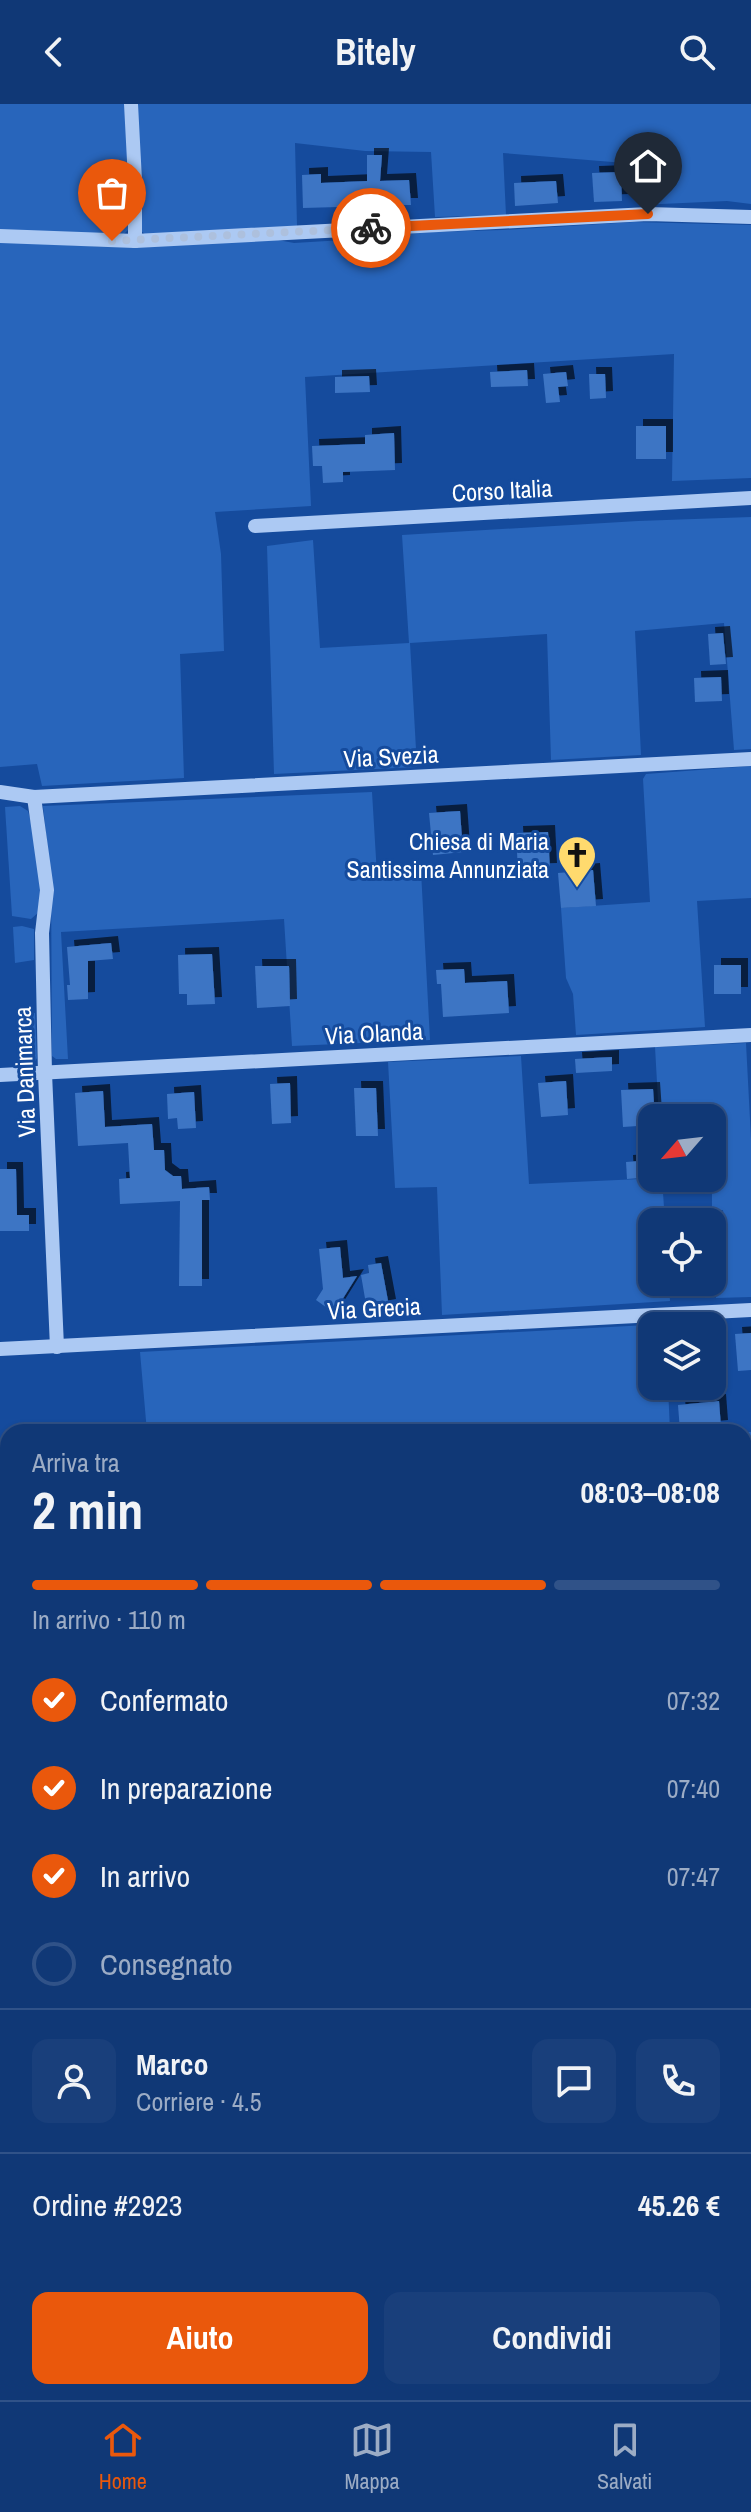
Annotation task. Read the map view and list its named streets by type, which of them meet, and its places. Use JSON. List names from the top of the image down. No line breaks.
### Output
{"streets":{"street":["Corso Italia","Via Svezia","Via Olanda","Via Danimarca","Via Grecia"]},"crossings":[["Via Svezia","Via Danimarca"],["Via Olanda","Via Danimarca"],["Via Danimarca","Via Grecia"]],"places":{"church":["Chiesa di Maria Santissima Annunziata"]},"north":"bottom left","page":{"header":"Bitely","heading":["2 min","Arriva tra","08:03–08:08"],"panel":["Marco","Corriere · 4.5","Ordine #2923","45.26 €"],"bar":"In arrivo · 110 m","list":[["Confermato","07:32"],["In preparazione","07:40"],["In arrivo","07:47"],"Consegnato"],"buttons":["Aiuto","Condividi"],"tabs":["Home","Mappa","Salvati"]}}
